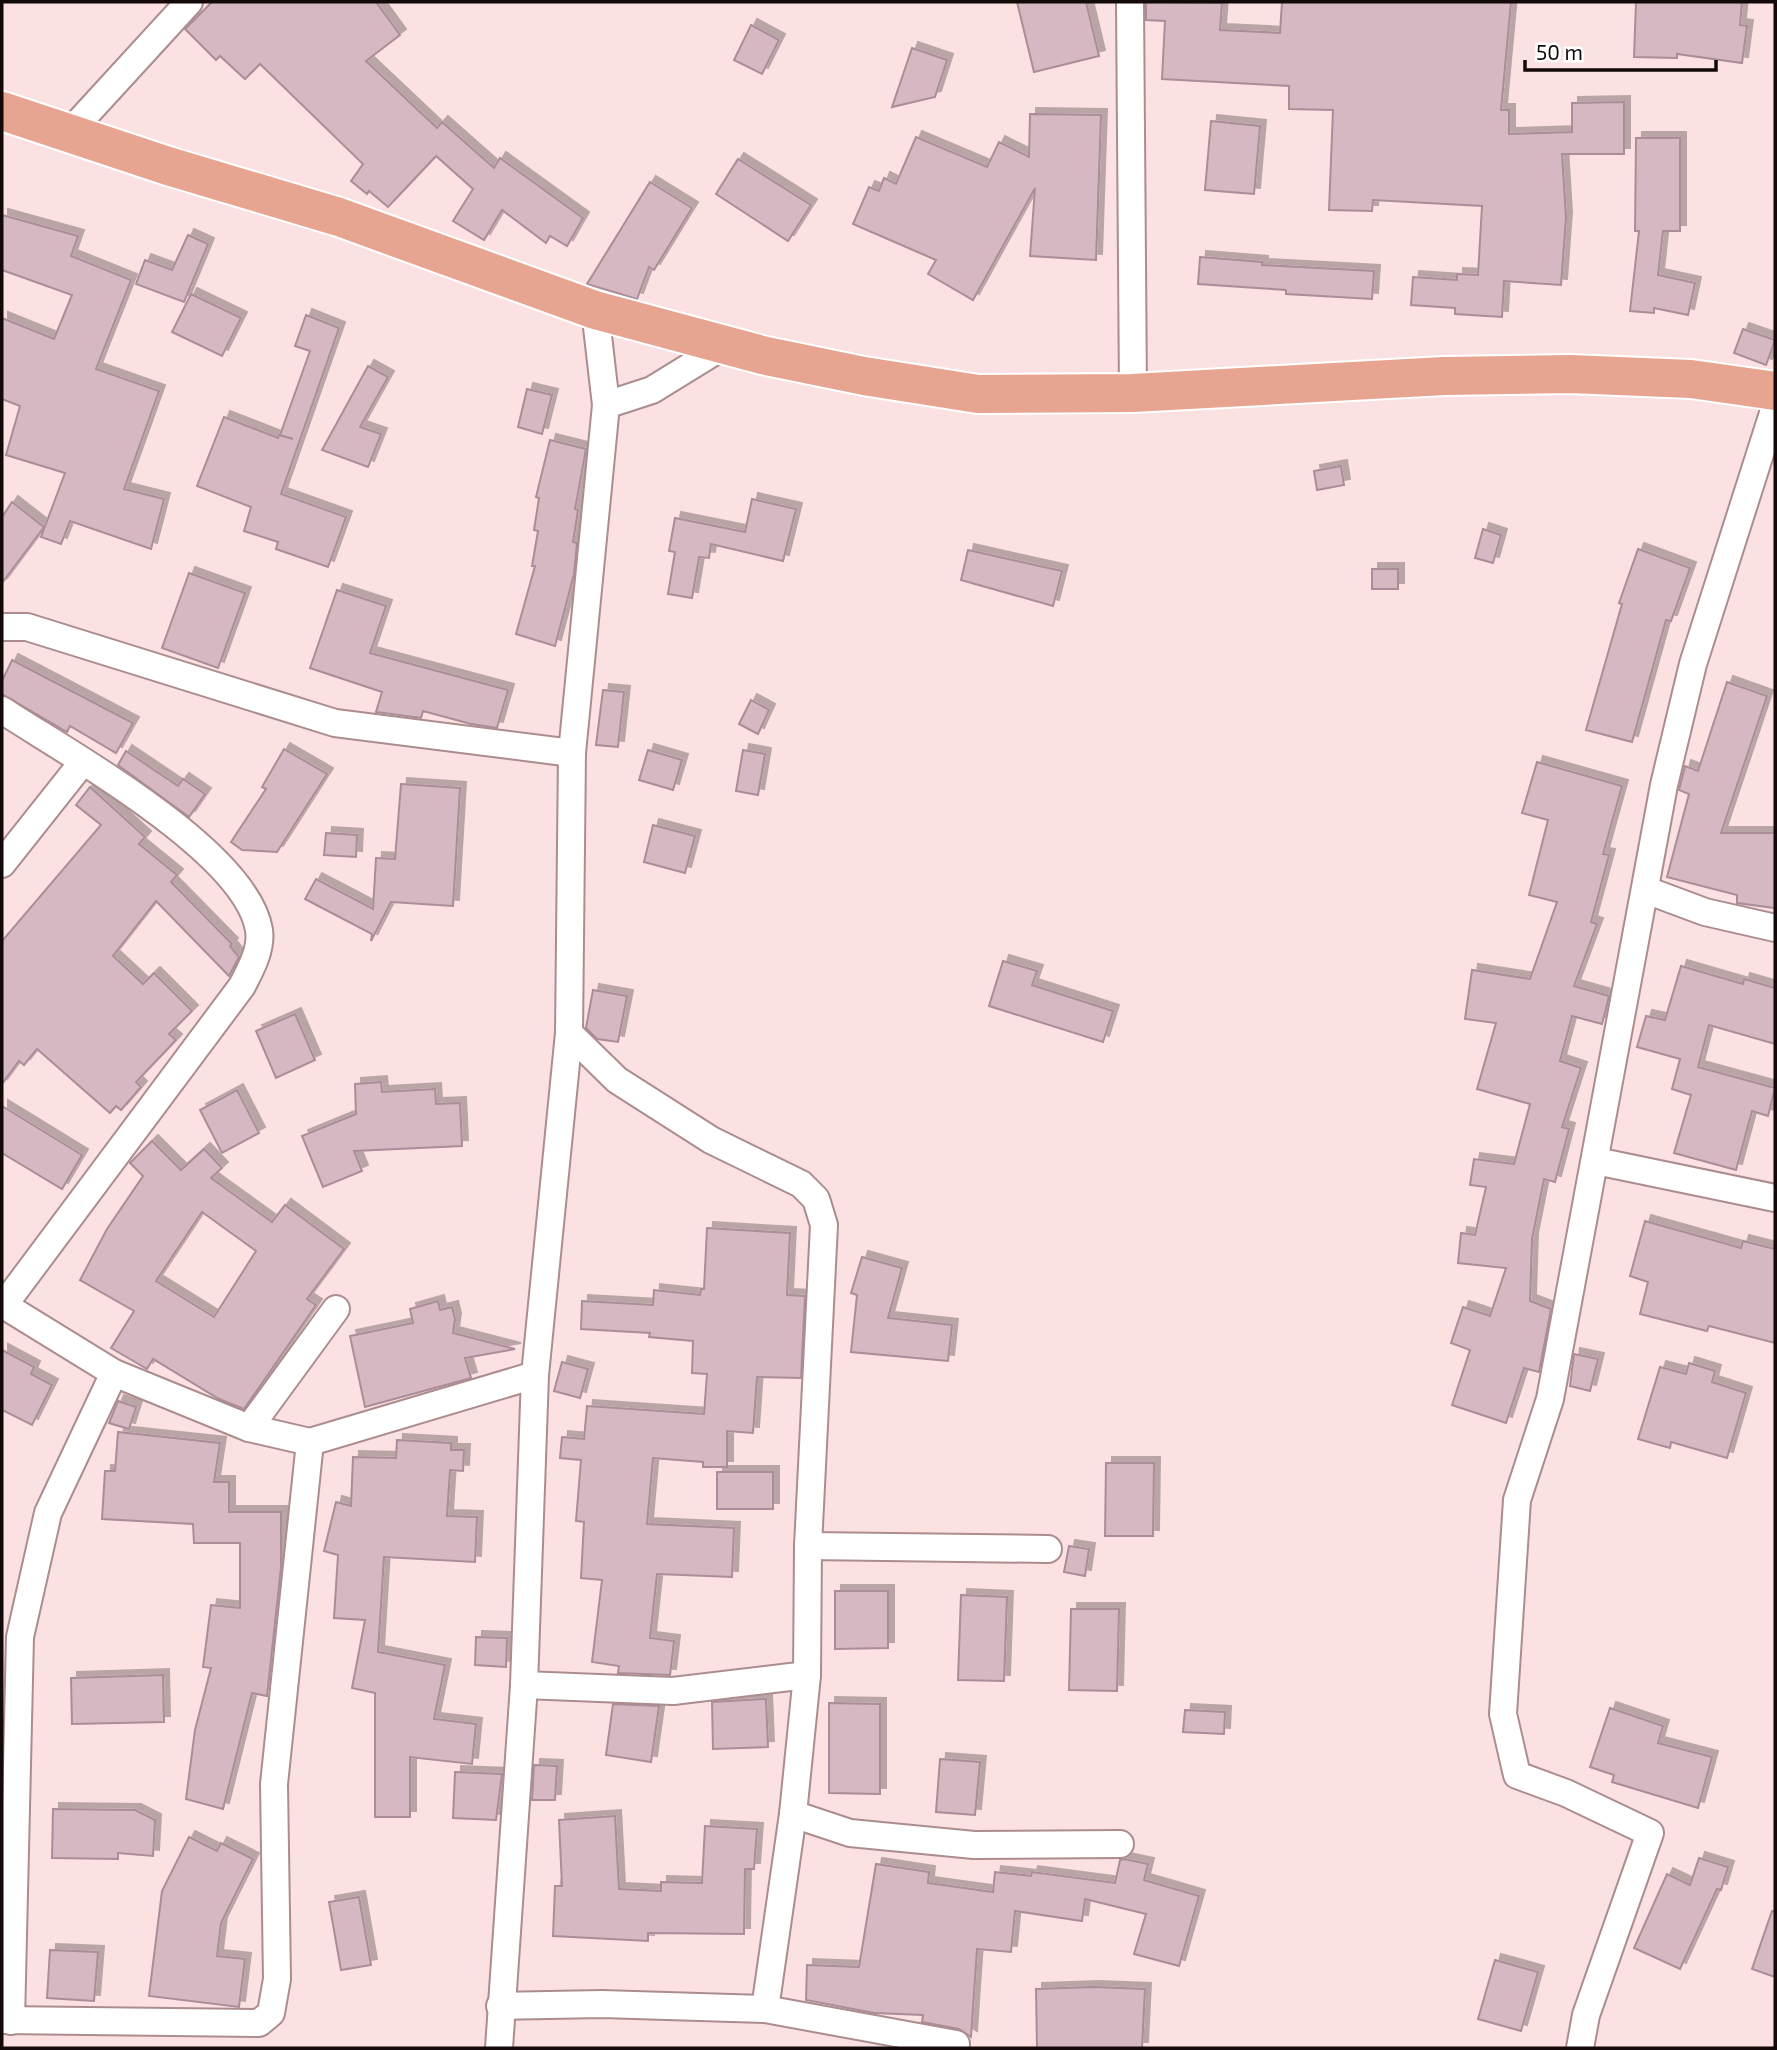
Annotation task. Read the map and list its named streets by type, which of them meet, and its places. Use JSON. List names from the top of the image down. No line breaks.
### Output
{"scale_bar":"50 m"}
